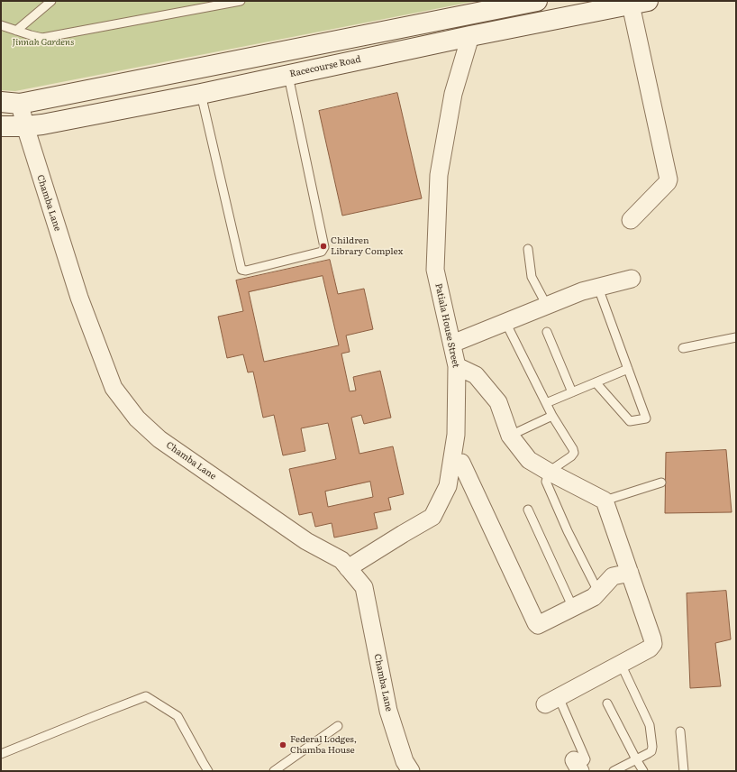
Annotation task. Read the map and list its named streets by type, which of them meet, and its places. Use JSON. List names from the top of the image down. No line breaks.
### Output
{"streets":{"main road":["Racecourse Road"],"street":["Chamba Lane","Patiala House Street"]},"crossings":[["Racecourse Road","Chamba Lane"],["Racecourse Road","Patiala House Street"],["Chamba Lane","Patiala House Street"]],"parks":["Jinnah Gardens"],"places":["Children Library Complex","Federal Lodges, Chamba House"]}
